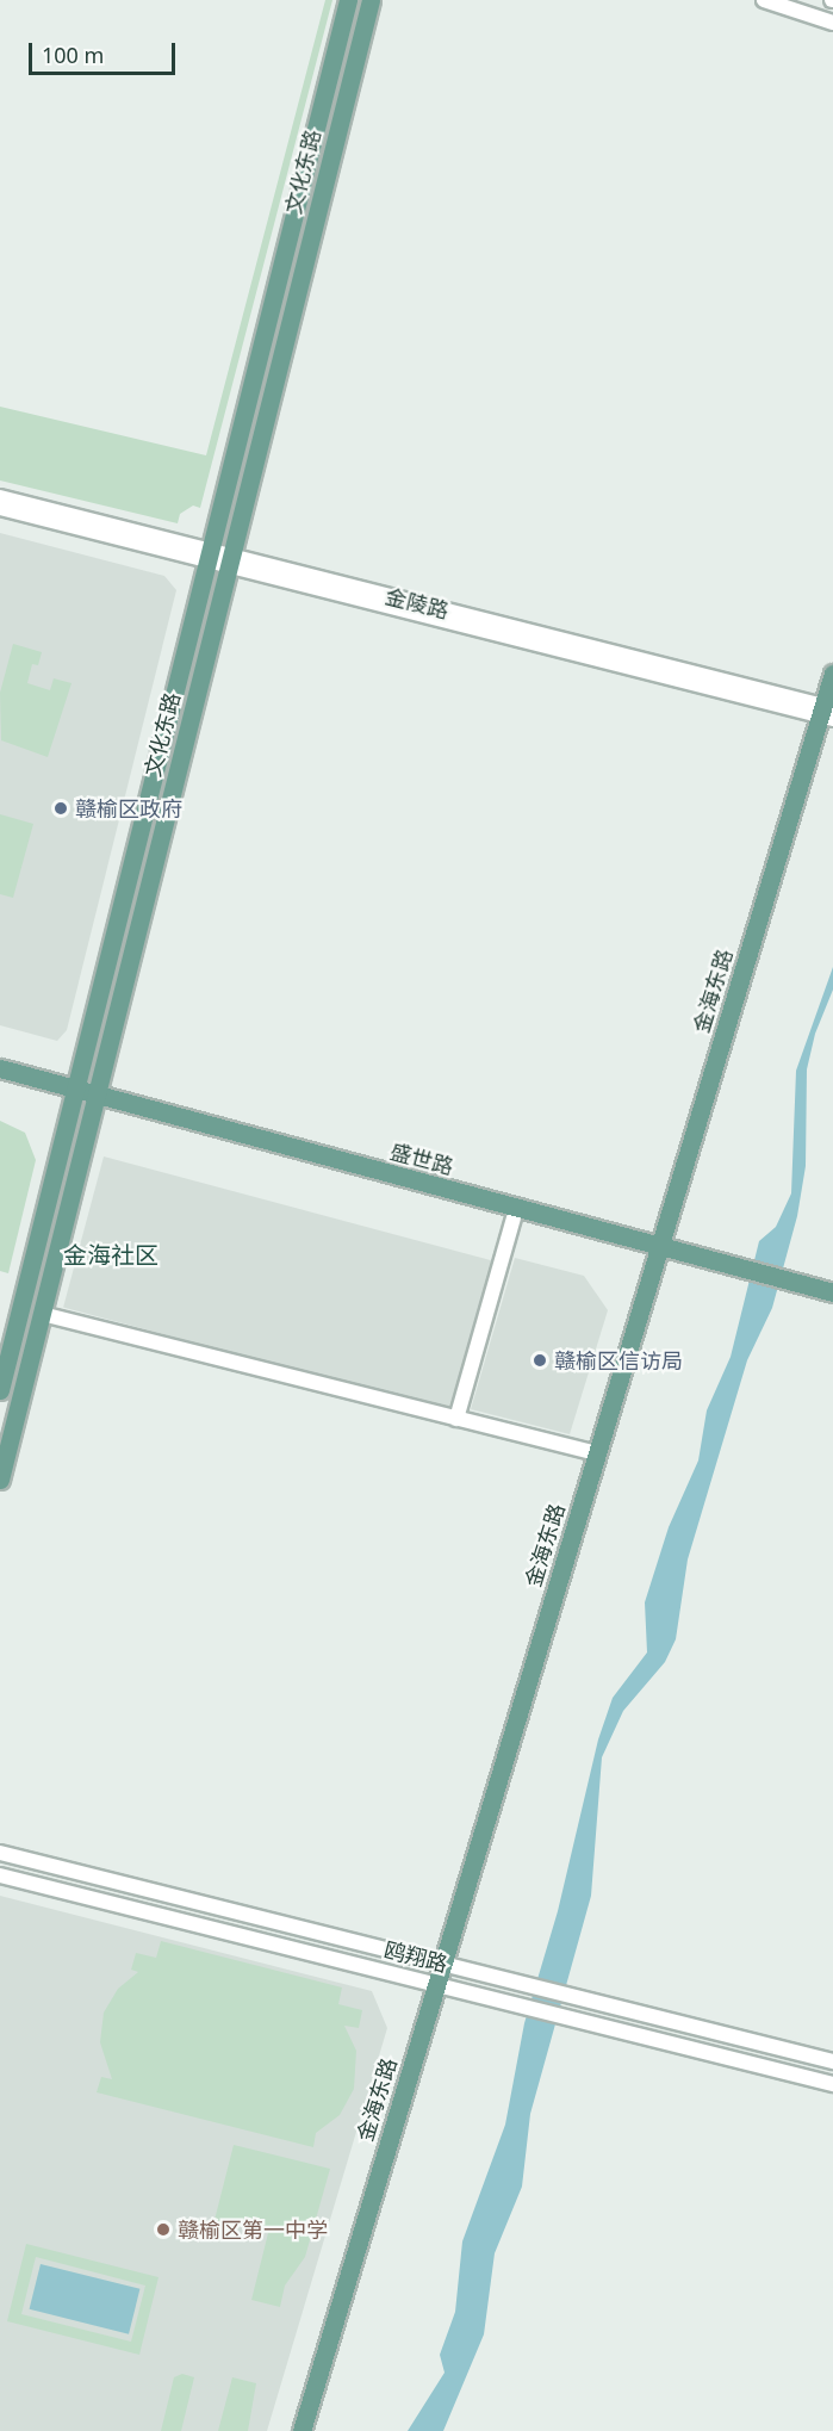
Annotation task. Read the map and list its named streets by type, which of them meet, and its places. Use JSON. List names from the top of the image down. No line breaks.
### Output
{"streets":{"main road":["文化东路","金海东路","盛世路"],"street":["金陵路","鸥翔路"]},"crossings":[["文化东路","金陵路"],["文化东路","盛世路"],["金陵路","金海东路"],["金海东路","盛世路"],["金海东路","鸥翔路"]],"districts":["金海社区"],"places":["赣榆区政府","赣榆区信访局","赣榆区第一中学"],"scale_bar":"100 m"}
